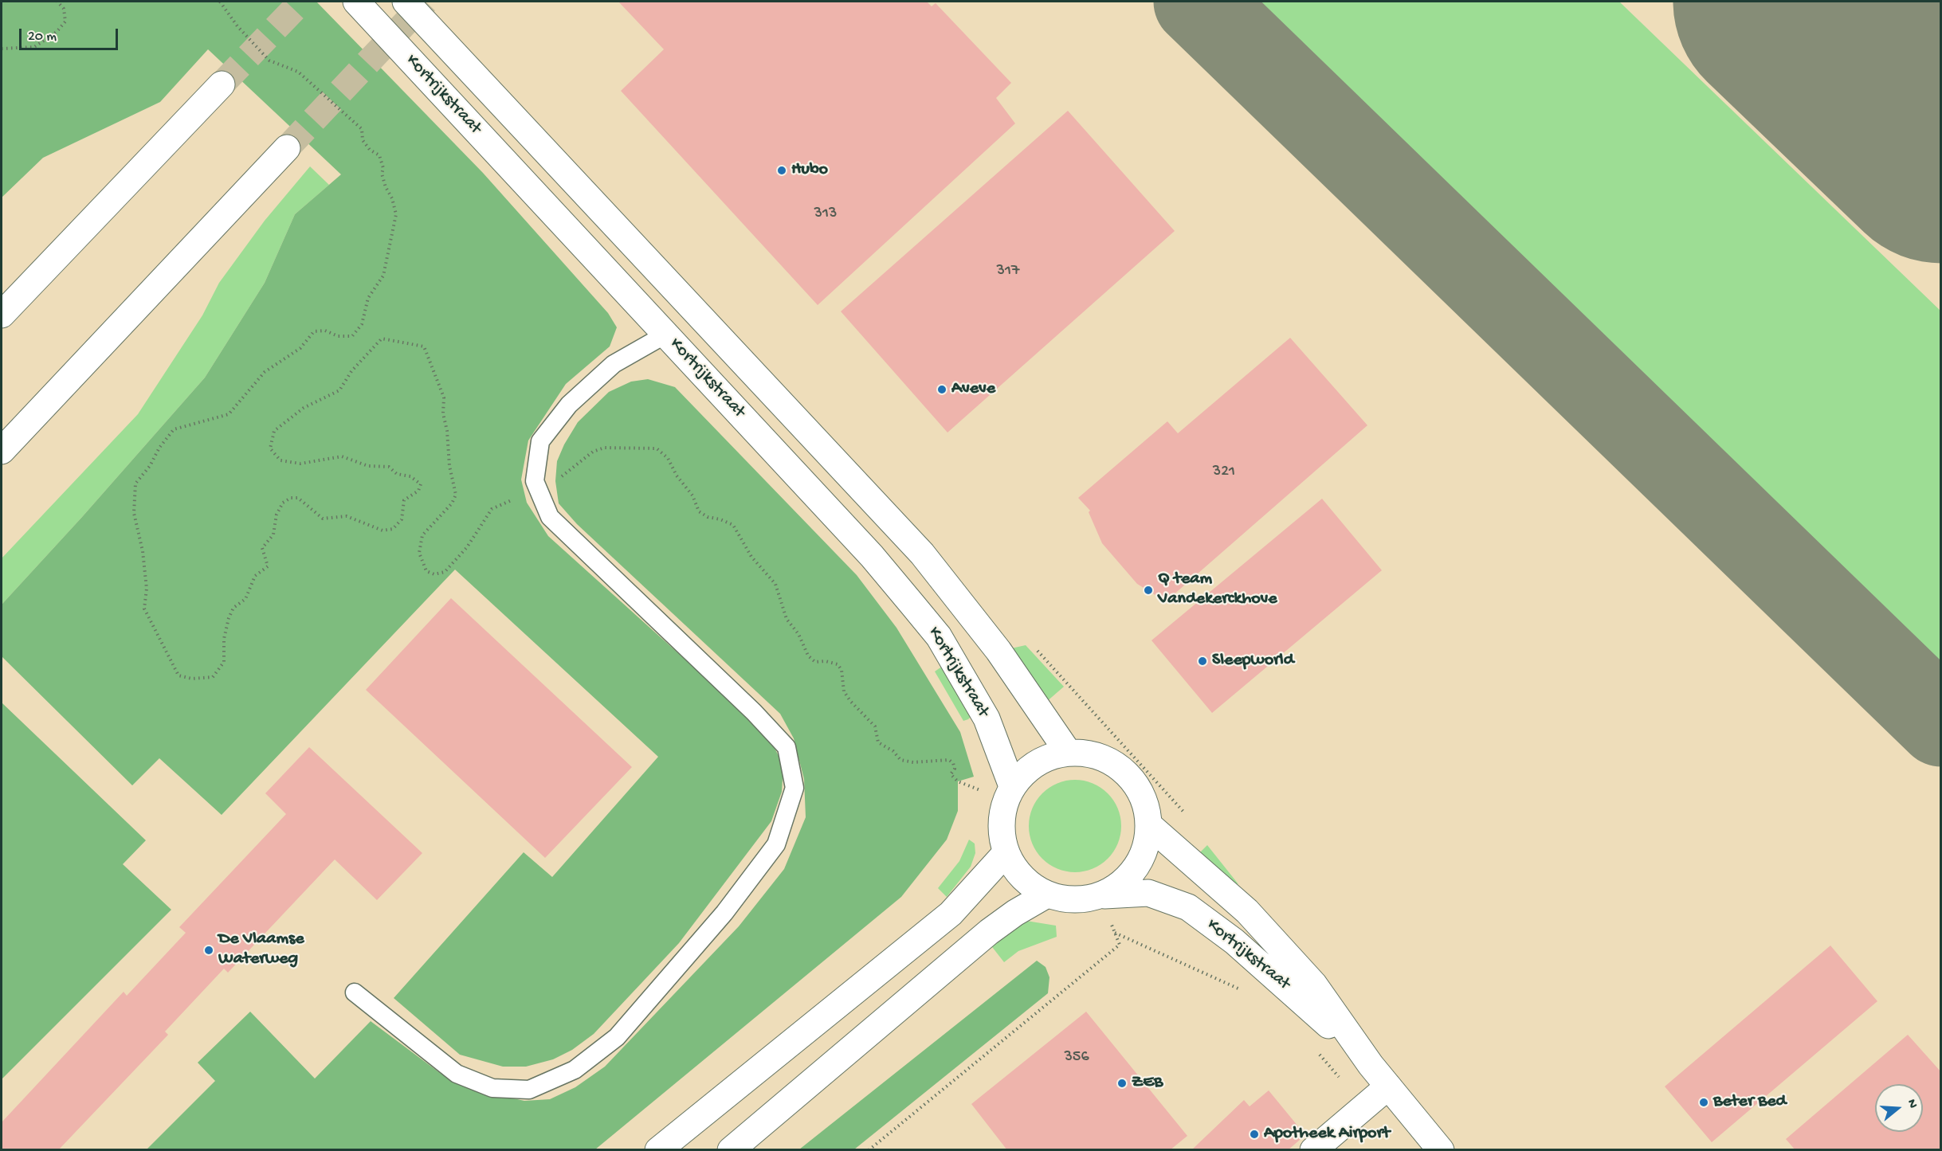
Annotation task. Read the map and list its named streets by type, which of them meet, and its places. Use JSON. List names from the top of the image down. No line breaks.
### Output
{"streets":{"main road":["Kortrijkstraat"]},"places":["Hubo","Aveve","Q team Vandekerckhove","Sleepworld","De Vlaamse Waterweg","ZEB","Beter Bed","Apotheek Airport"],"house_numbers":["313","317","321","356"],"scale_bar":"20 m","north":"right"}
